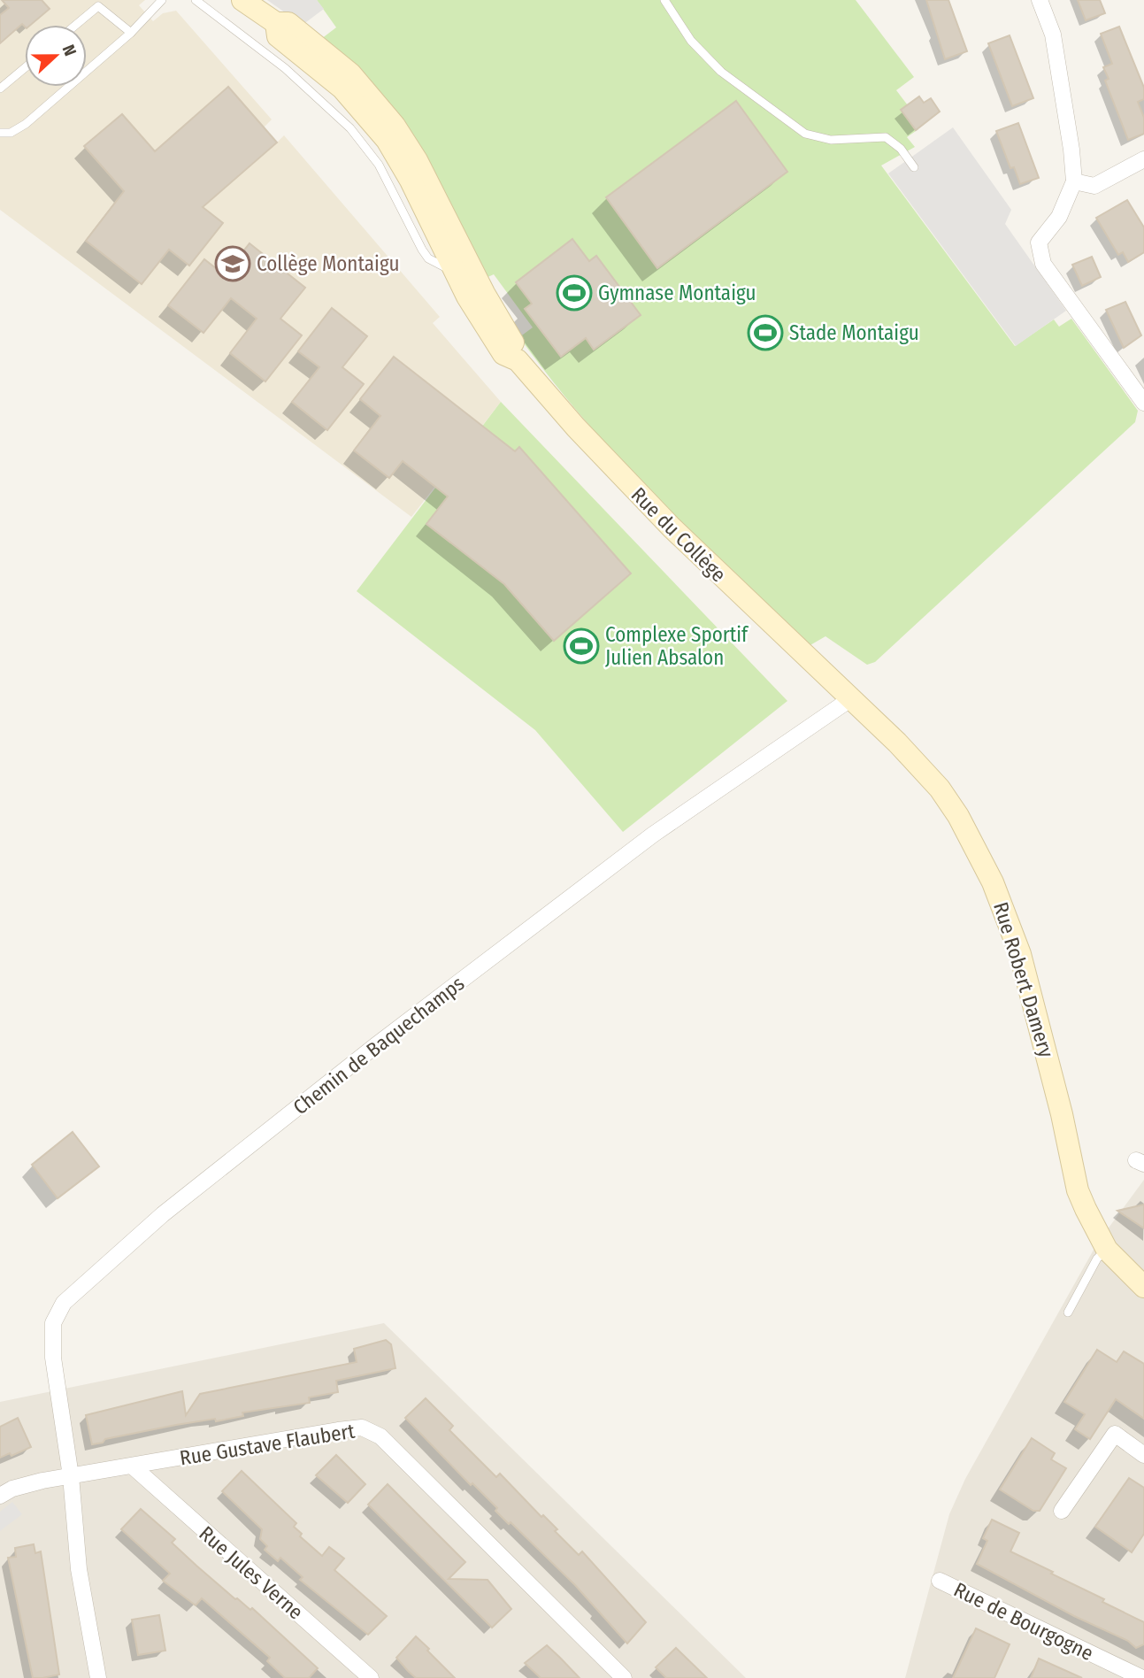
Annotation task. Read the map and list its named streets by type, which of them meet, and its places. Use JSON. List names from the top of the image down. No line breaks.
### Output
{"streets":{"street":["Rue du Collège","Rue Robert Damery","Chemin de Baquechamps","Rue Gustave Flaubert","Rue Jules Verne","Rue de Bourgogne"]},"crossings":[["Rue du Collège","Rue Robert Damery"],["Rue du Collège","Chemin de Baquechamps"],["Rue Robert Damery","Chemin de Baquechamps"],["Chemin de Baquechamps","Rue Gustave Flaubert"],["Rue Gustave Flaubert","Rue Jules Verne"]],"places":{"school or university":["Collège Montaigu"],"sports":["Gymnase Montaigu","Stade Montaigu","Complexe Sportif Julien Absalon"]},"north":"right"}
